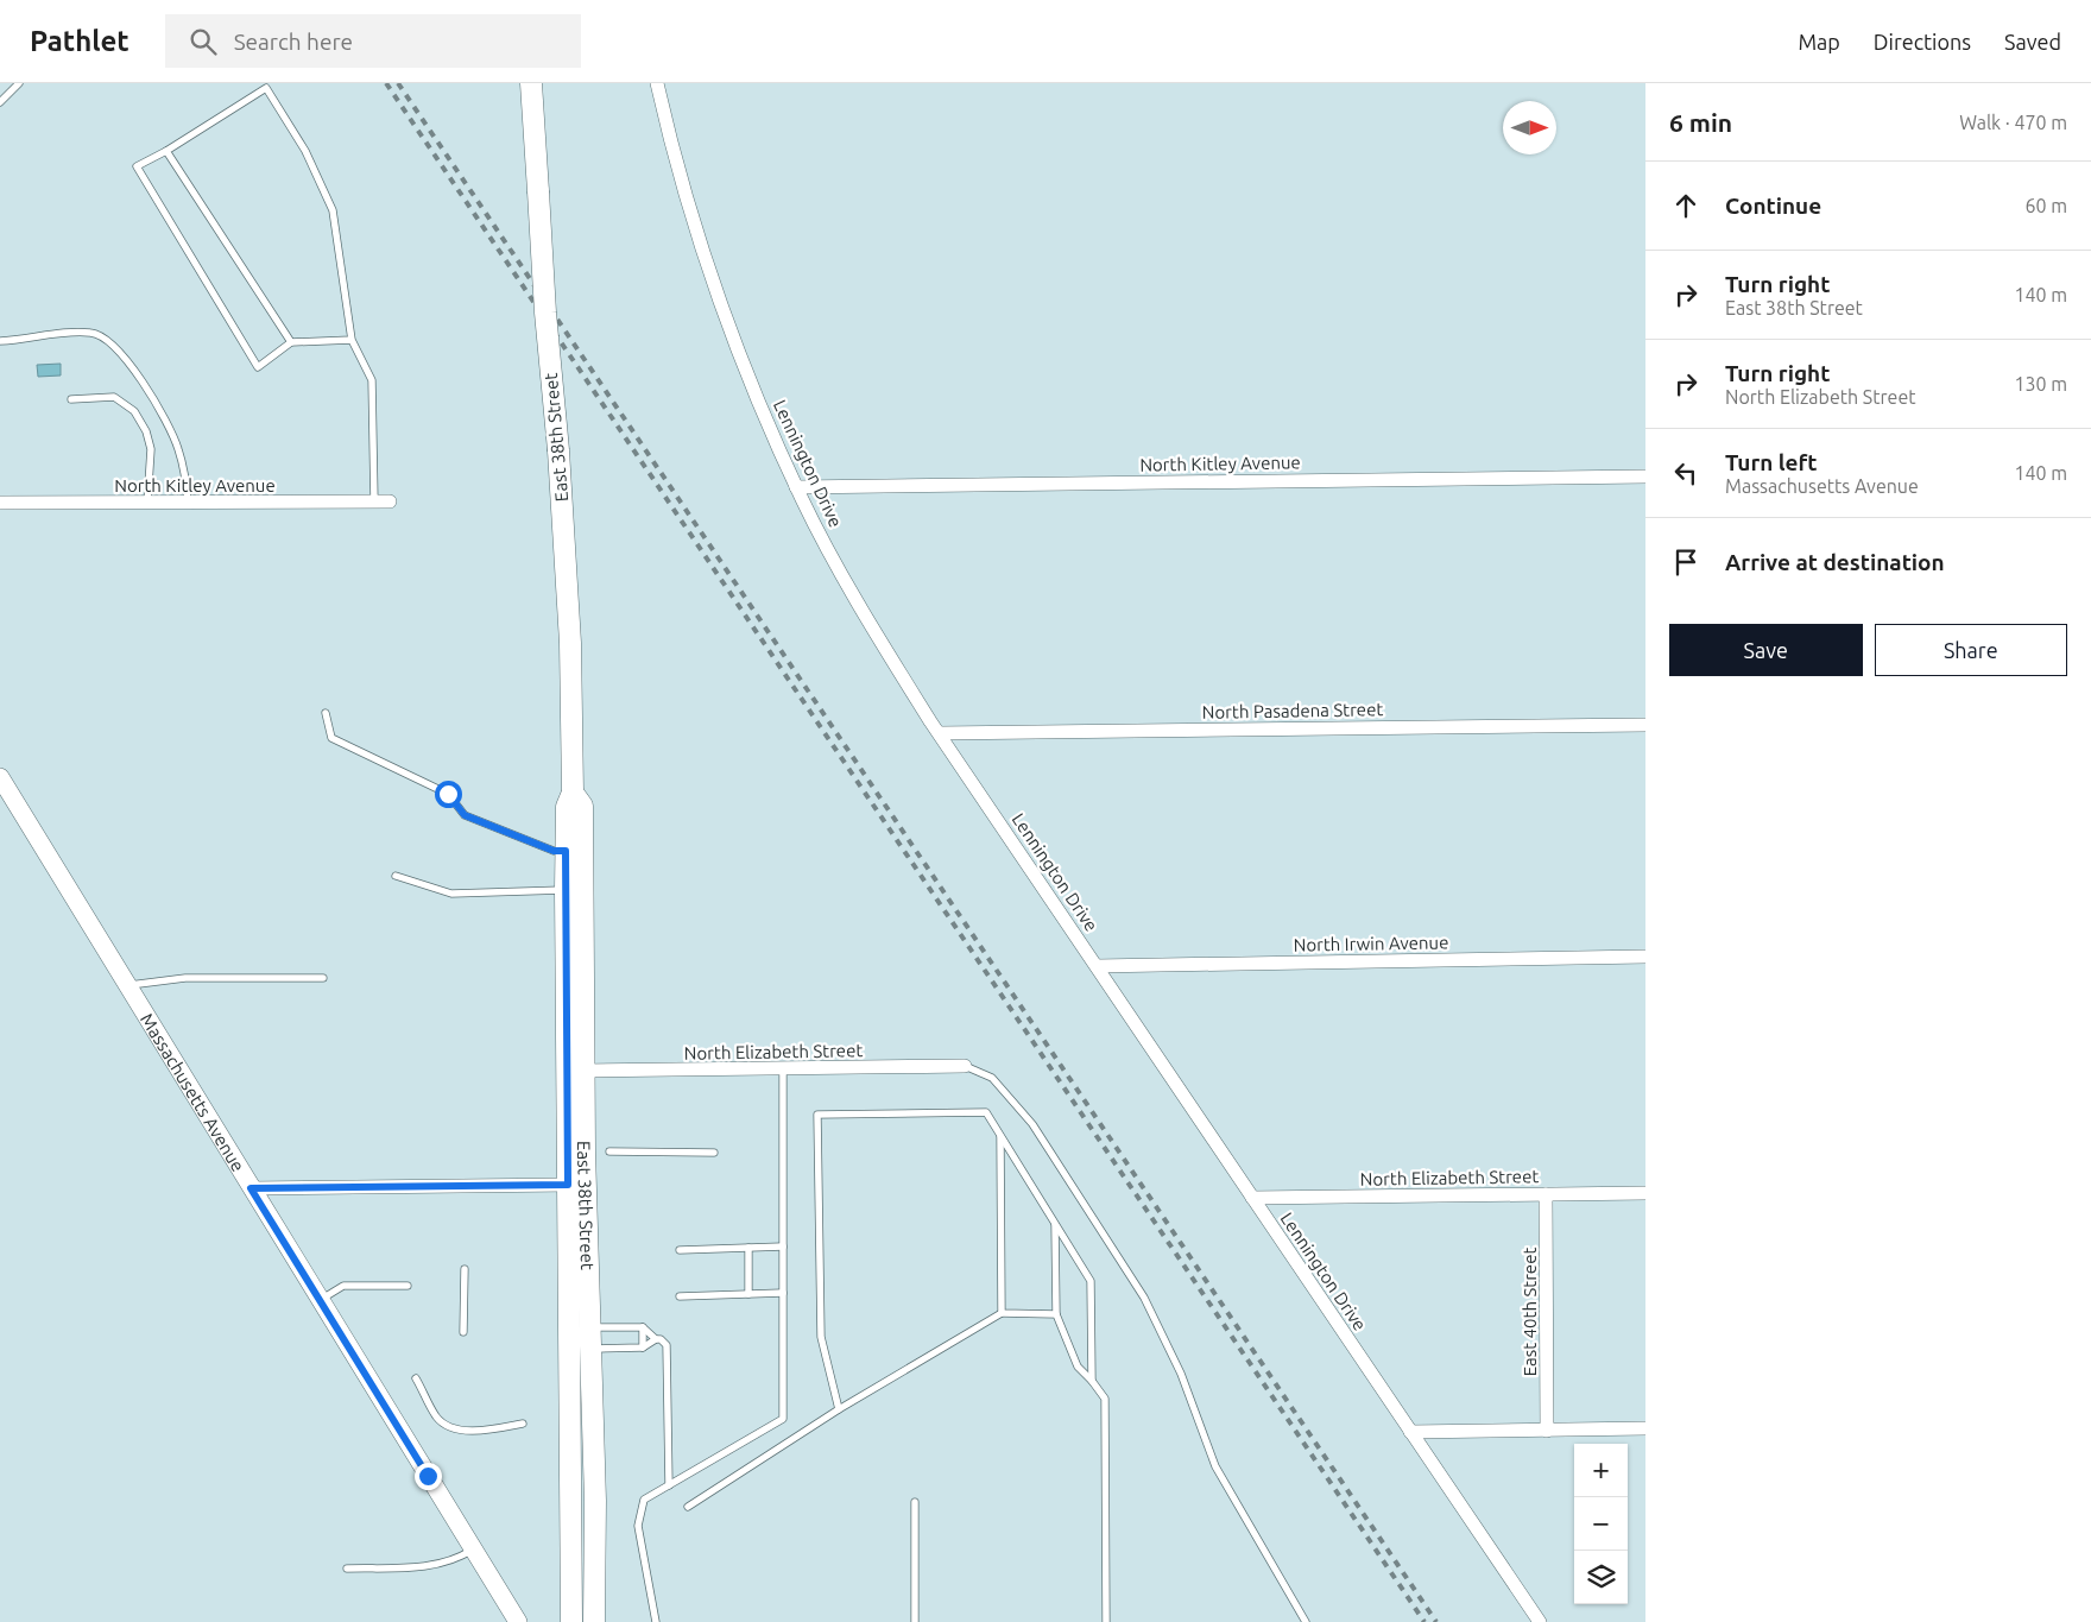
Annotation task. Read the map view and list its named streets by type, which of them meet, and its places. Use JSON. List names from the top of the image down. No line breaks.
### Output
{"streets":{"main road":["East 38th Street","Massachusetts Avenue"],"street":["Lennington Drive","North Kitley Avenue","North Pasadena Street","North Irwin Avenue","North Elizabeth Street","East 40th Street"]},"crossings":[["East 38th Street","North Elizabeth Street"],["Lennington Drive","North Kitley Avenue"],["Lennington Drive","North Pasadena Street"],["Lennington Drive","North Irwin Avenue"],["Lennington Drive","North Elizabeth Street"],["North Elizabeth Street","East 40th Street"]],"north":"right","page":{"header":"Pathlet","search":"Search here","nav":["Map","Directions","Saved"],"heading":["6 min","Walk · 470 m"],"list":[["Continue","60 m"],["Turn right","East 38th Street","140 m"],["Turn right","North Elizabeth Street","130 m"],["Turn left","Massachusetts Avenue","140 m"],"Arrive at destination"],"buttons":["Save","Share"],"map_buttons":["+","−"]}}
